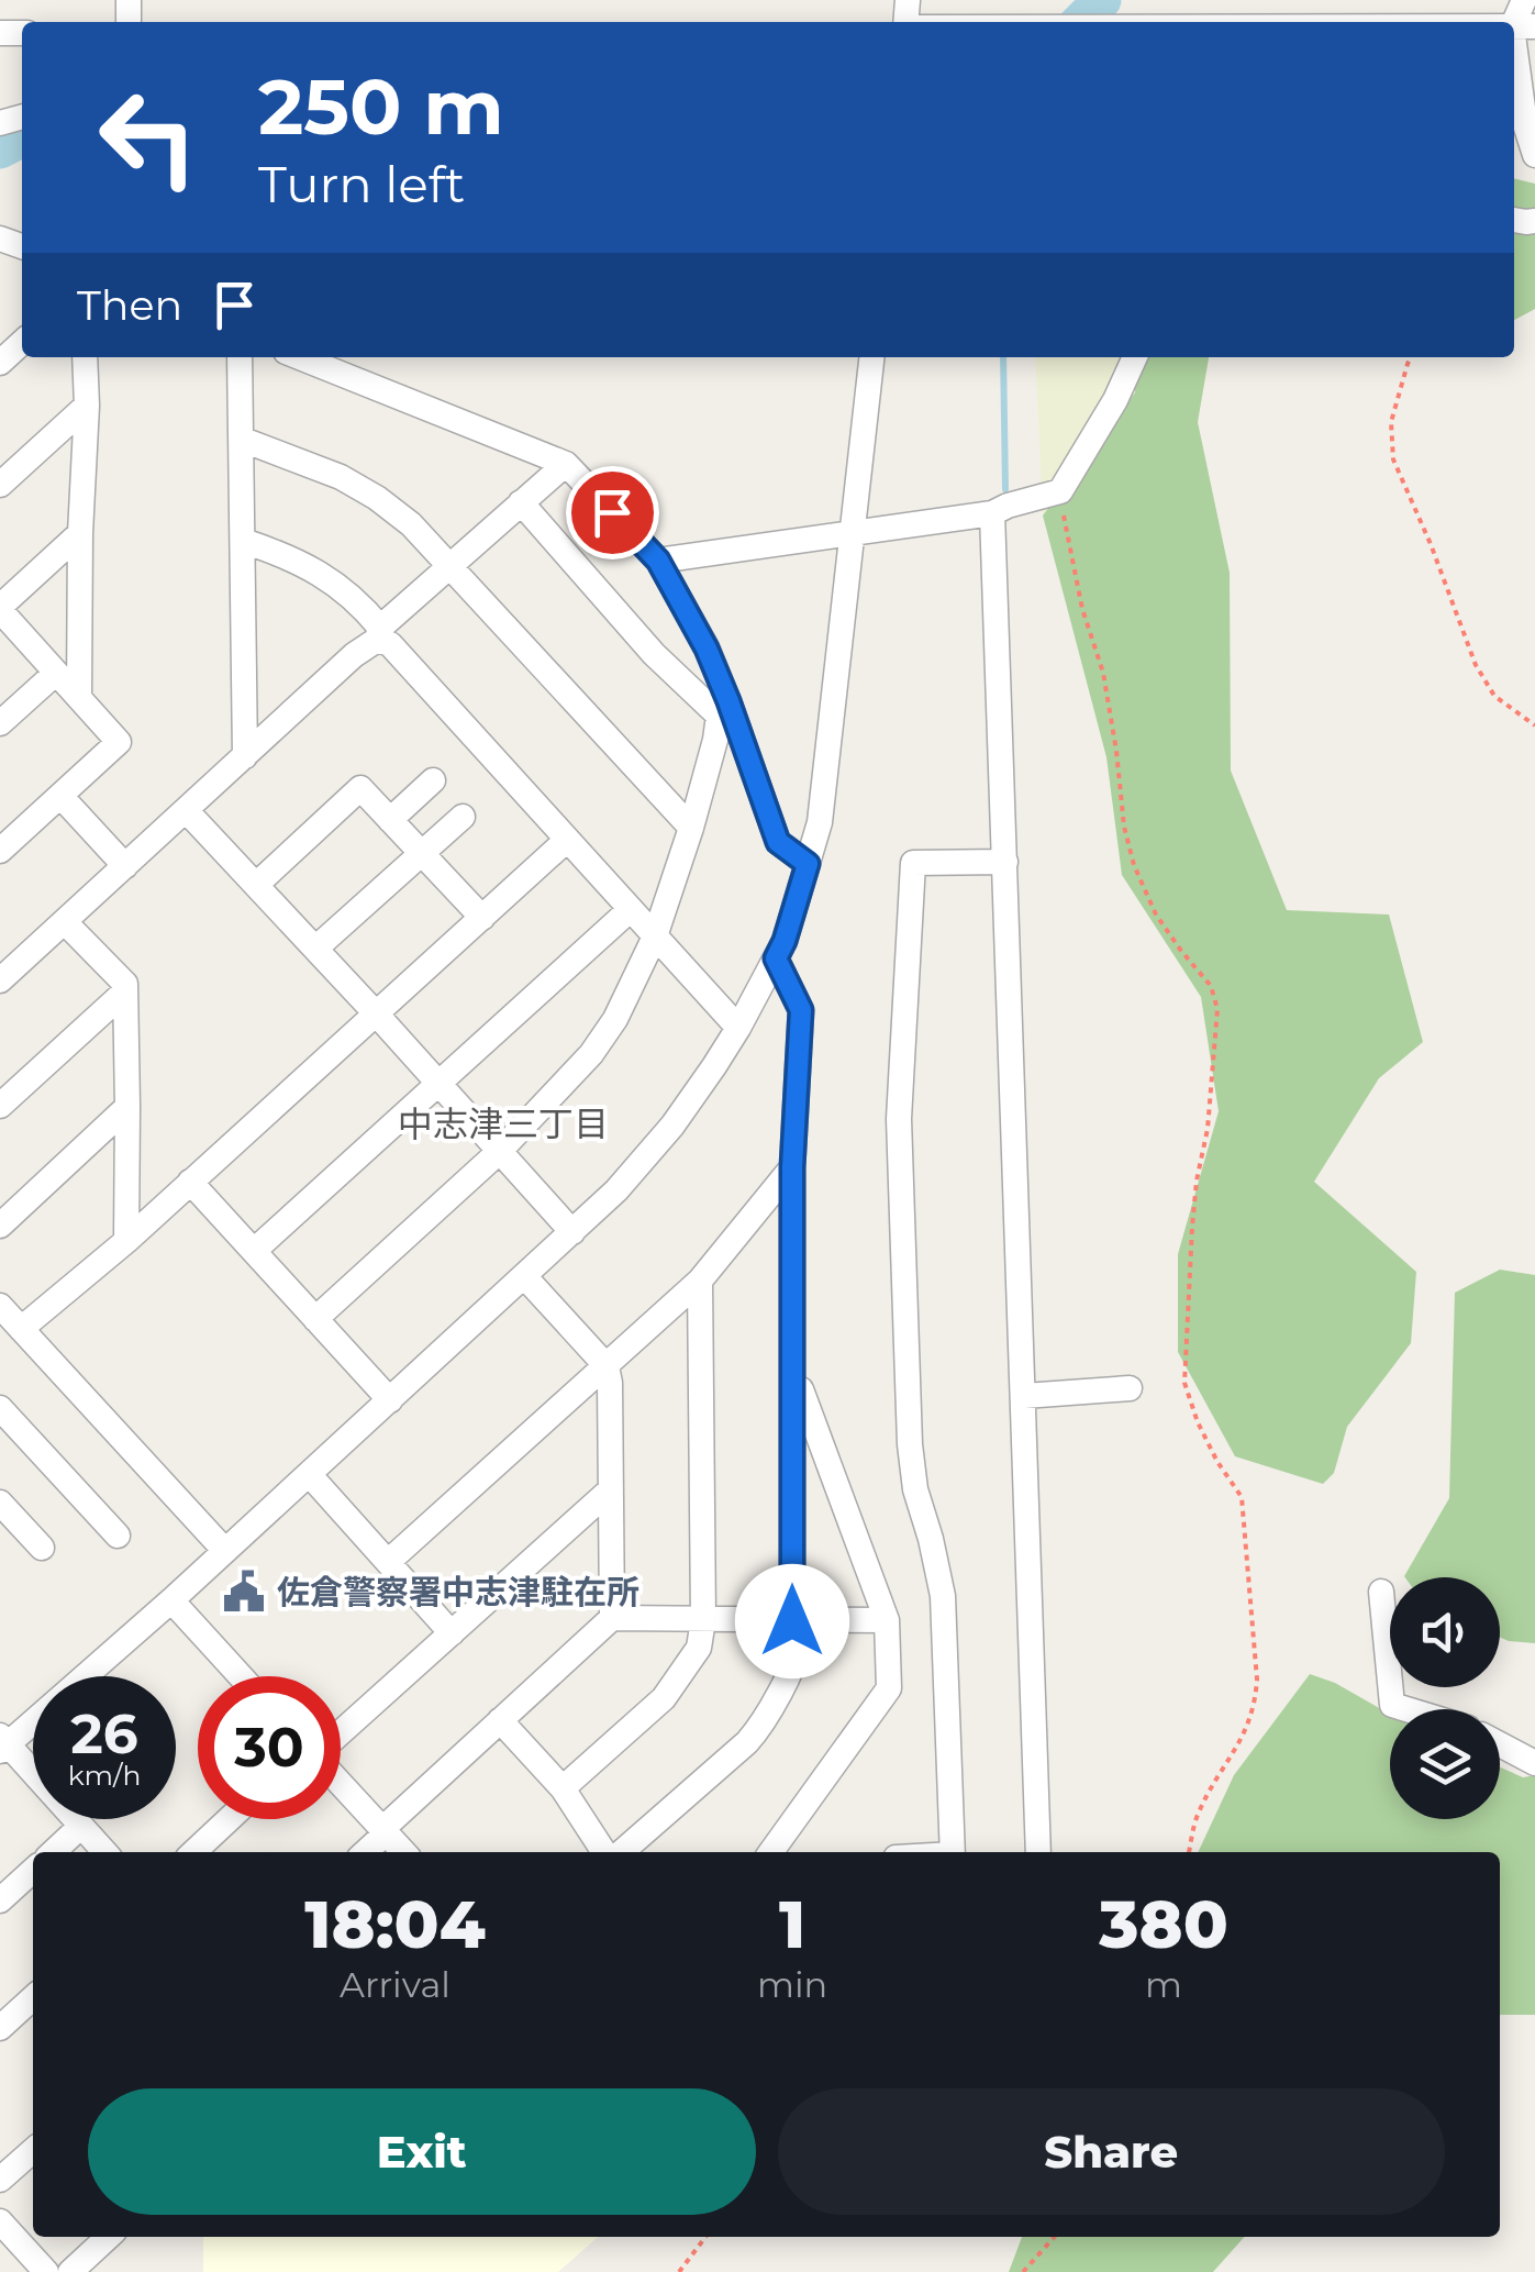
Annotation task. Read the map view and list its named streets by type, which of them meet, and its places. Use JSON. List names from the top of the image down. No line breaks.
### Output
{"districts":["中志津三丁目"],"places":{"public building":["佐倉警察署中志津駐在所"]},"page":{"turn":["250 m","Turn left"],"then":"Then","speed":"26 km/h","limit":"30","eta":["18:04","Arrival","1","min","380","m"],"buttons":["Exit","Share"]}}
